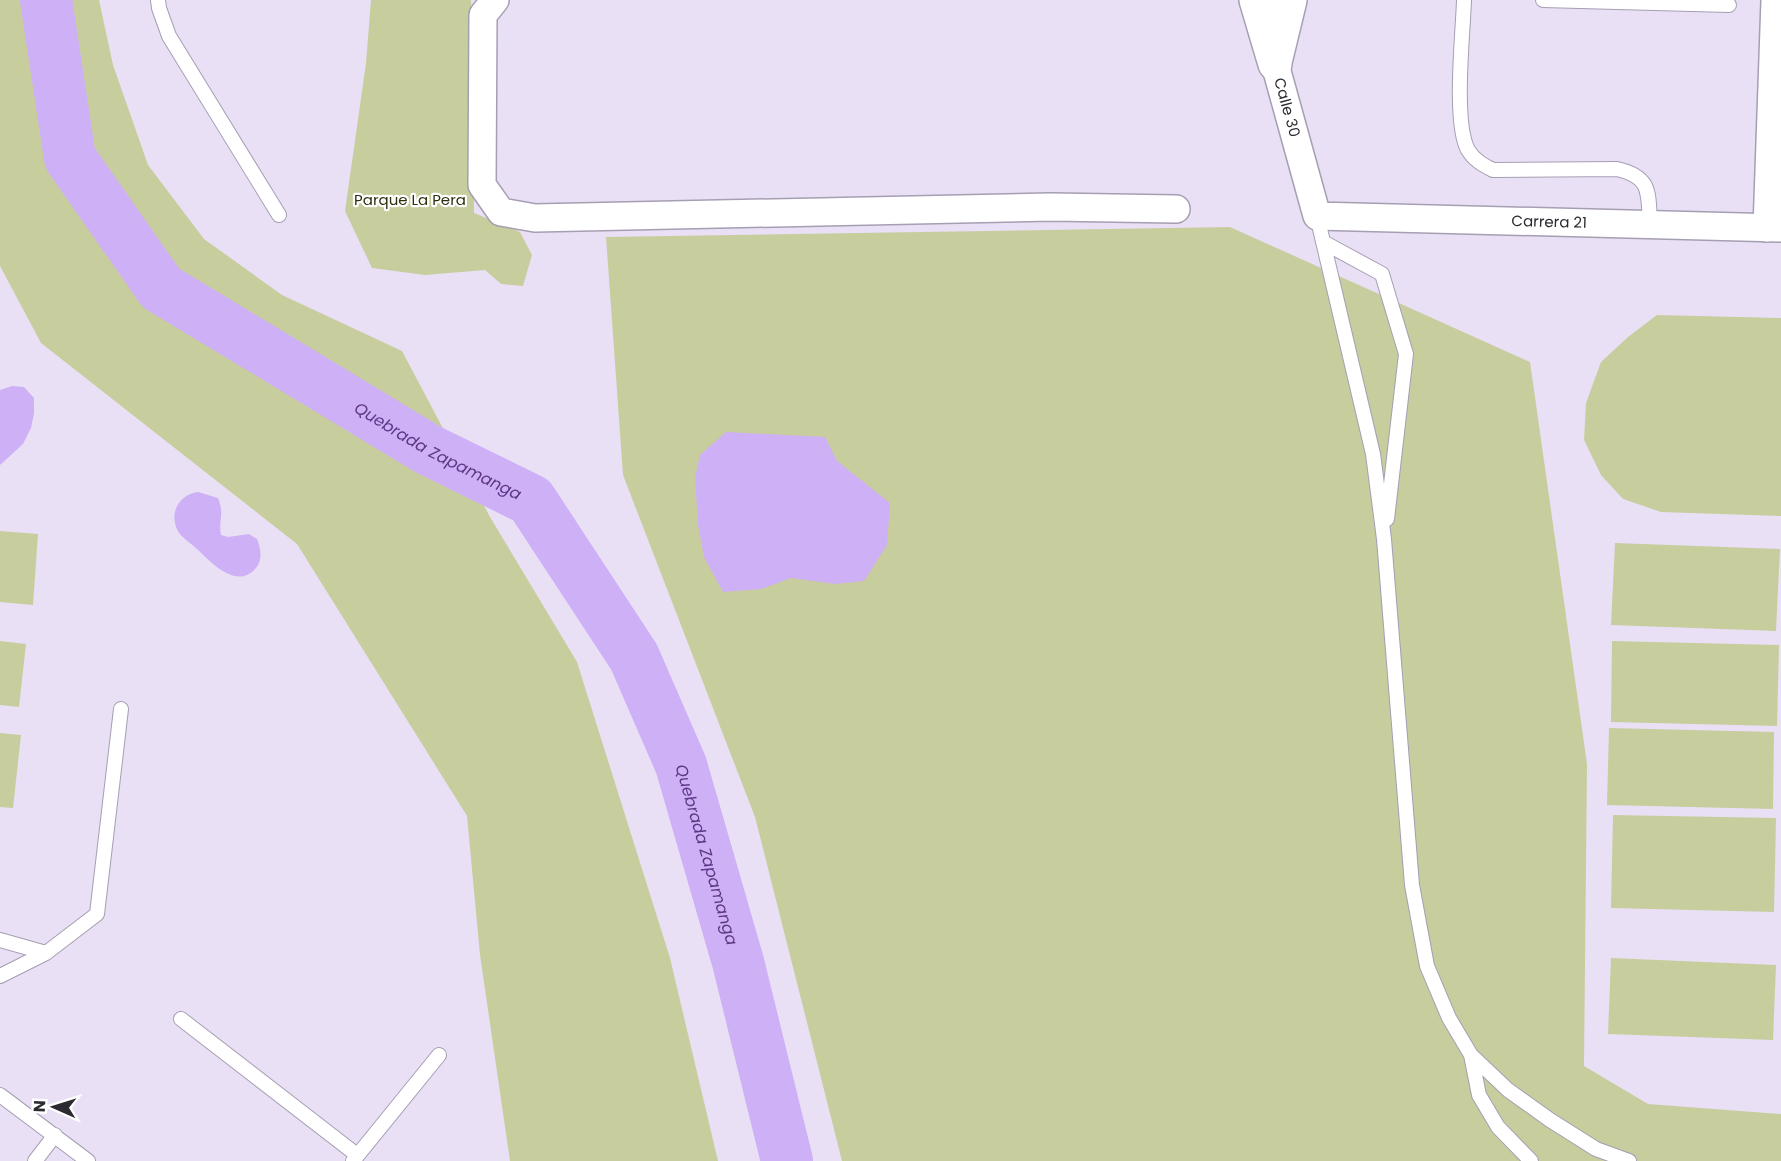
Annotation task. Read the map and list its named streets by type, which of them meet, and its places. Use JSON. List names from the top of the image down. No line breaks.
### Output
{"streets":{"street":["Calle 30","Carrera 21"]},"crossings":[["Calle 30","Carrera 21"]],"water":["Quebrada Zapamanga"],"parks":["Parque La Pera"],"north":"left"}
